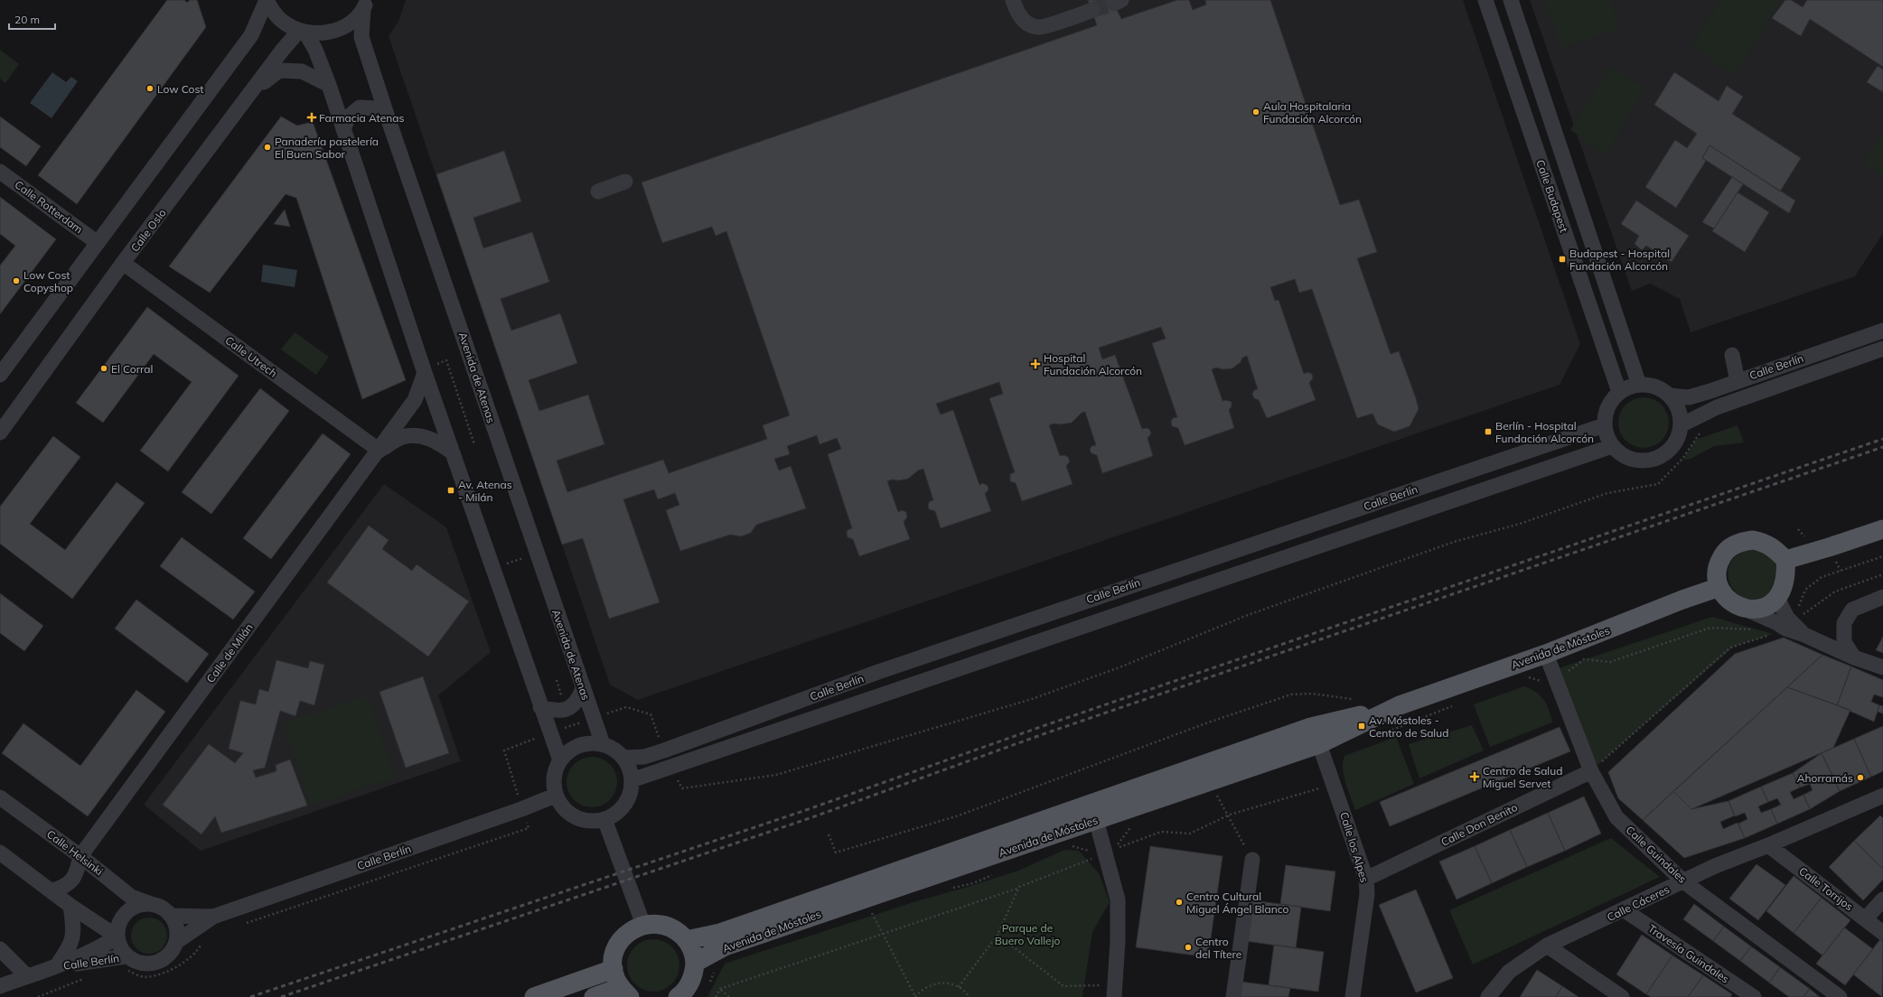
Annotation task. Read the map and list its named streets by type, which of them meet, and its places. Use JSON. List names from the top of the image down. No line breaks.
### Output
{"streets":{"main road":["Avenida de Móstoles"],"street":["Calle Budapest","Calle Rotterdam","Calle Oslo","Calle Utrech","Calle Berlín","Avenida de Atenas","Calle de Milán","Calle Don Benito","Calle los Alpes","Calle Helsinki","Calle Guindales","Calle Torrijos","Calle Cáceres","Travesía Guindales"]},"crossings":[["Calle Budapest","Calle Berlín"],["Calle Oslo","Calle Utrech"],["Calle Utrech","Calle de Milán"],["Calle Berlín","Avenida de Atenas"],["Calle Berlín","Calle Helsinki"],["Avenida de Móstoles","Calle los Alpes"],["Avenida de Móstoles","Calle Guindales"],["Calle de Milán","Calle Helsinki"],["Calle Don Benito","Calle los Alpes"],["Calle Don Benito","Calle Guindales"],["Calle Guindales","Calle Cáceres"],["Calle Torrijos","Calle Cáceres"],["Calle Cáceres","Travesía Guindales"]],"parks":["Parque de Buero Vallejo"],"places":{"other":["Low Cost","Aula Hospitalaria Fundación Alcorcón","Panadería pastelería El Buen Sabor","Low Cost Copyshop","El Corral","Ahorramás","Centro Cultural Miguel Ángel Blanco","Centro del Títere"],"health":["Farmacia Atenas","Hospital Fundación Alcorcón","Centro de Salud Miguel Servet"],"transit":["Budapest - Hospital Fundación Alcorcón","Berlín - Hospital Fundación Alcorcón","Av. Atenas - Milán","Av. Móstoles - Centro de Salud"]},"scale_bar":"20 m"}
